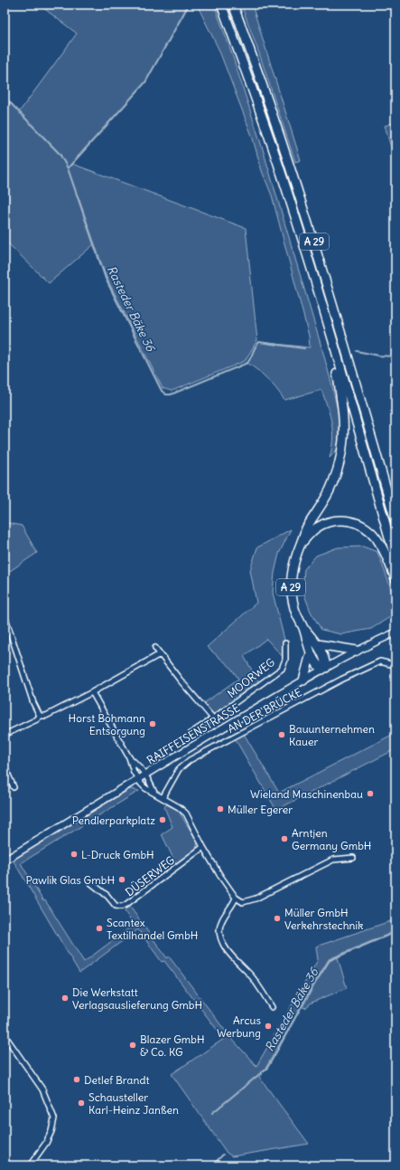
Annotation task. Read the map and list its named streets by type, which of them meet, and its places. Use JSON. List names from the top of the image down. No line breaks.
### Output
{"streets":{"highway":["A 29"],"main road":["RAIFFEISENSTRASSE"],"street":["MOORWEG","AN DER BRÜCKE","DÜSERWEG"]},"crossings":[["A 29","RAIFFEISENSTRASSE"]],"water":["Rasteder Bäke 36"],"places":["Horst Bohmann Entsorgung","Bauunternehmen Kauer","Wieland Maschinenbau","Müller Egerer","Pendlerparkplatz","Arntjen Germany GmbH","L-Druck GmbH","Pawlik Glas GmbH","Müller GmbH Verkehrstechnik","Scantex Textilhandel GmbH","Die Werkstatt Verlagsauslieferung GmbH","Arcus Werbung","Blazer GmbH & Co. KG","Detlef Brandt","Schausteller Karl-Heinz Janßen"]}
